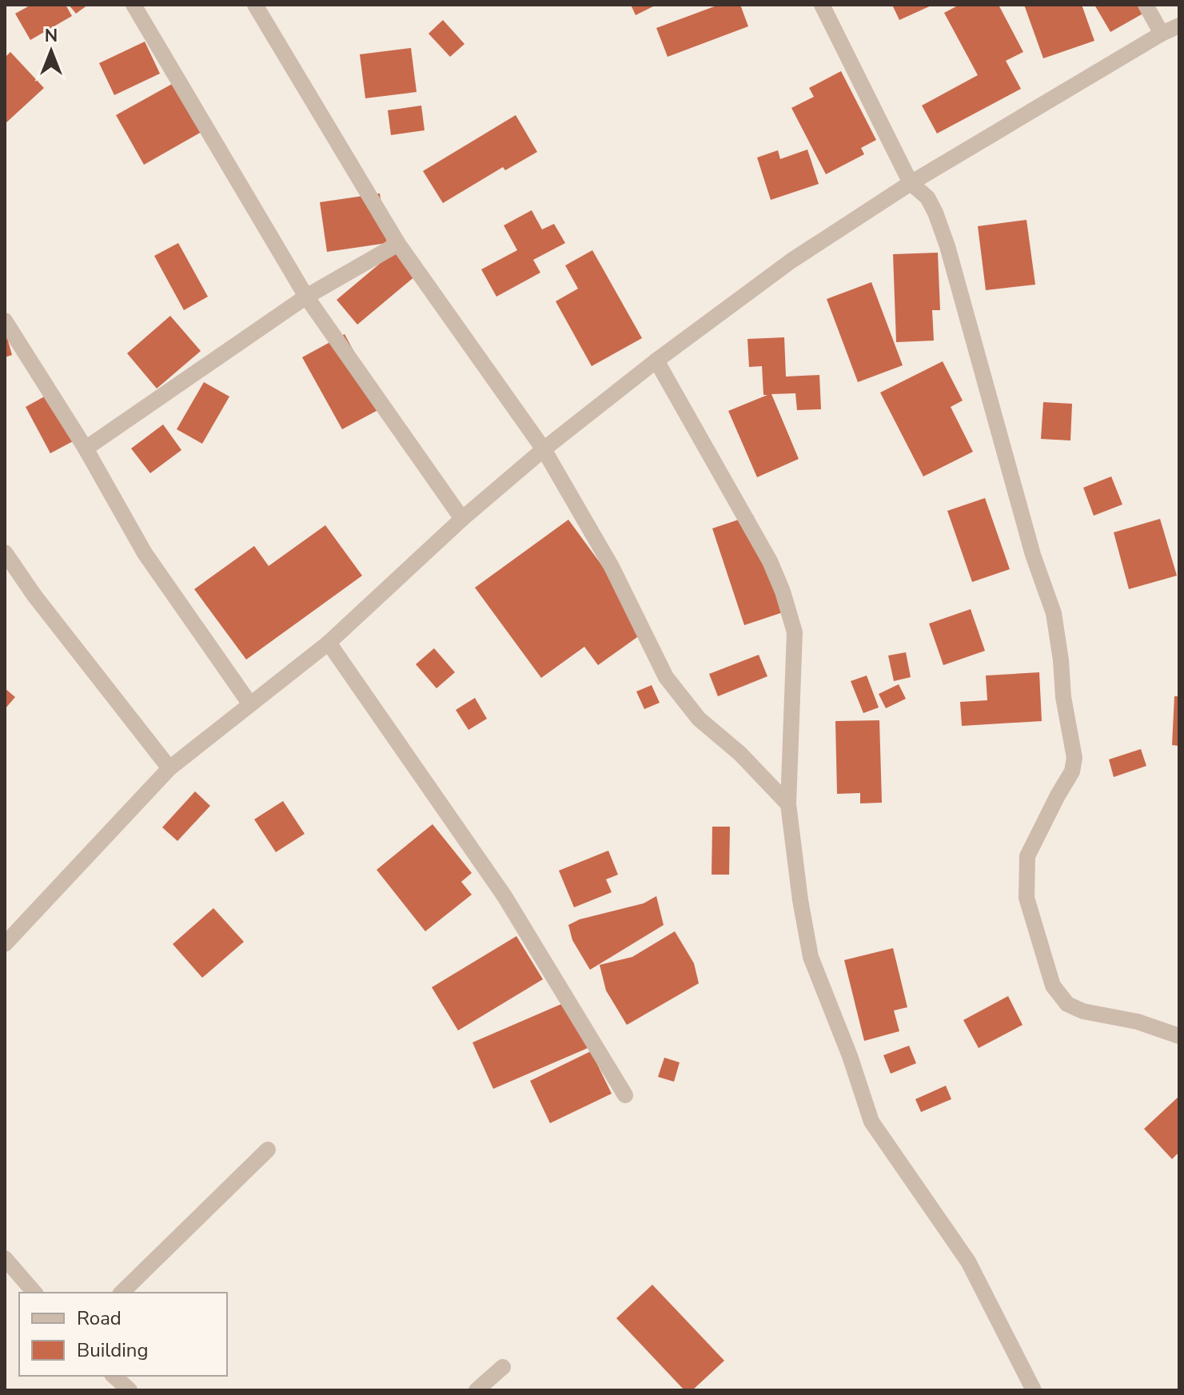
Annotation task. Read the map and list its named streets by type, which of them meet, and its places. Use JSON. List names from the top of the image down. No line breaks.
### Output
{"legend":["Road","Building"],"north":"top"}
